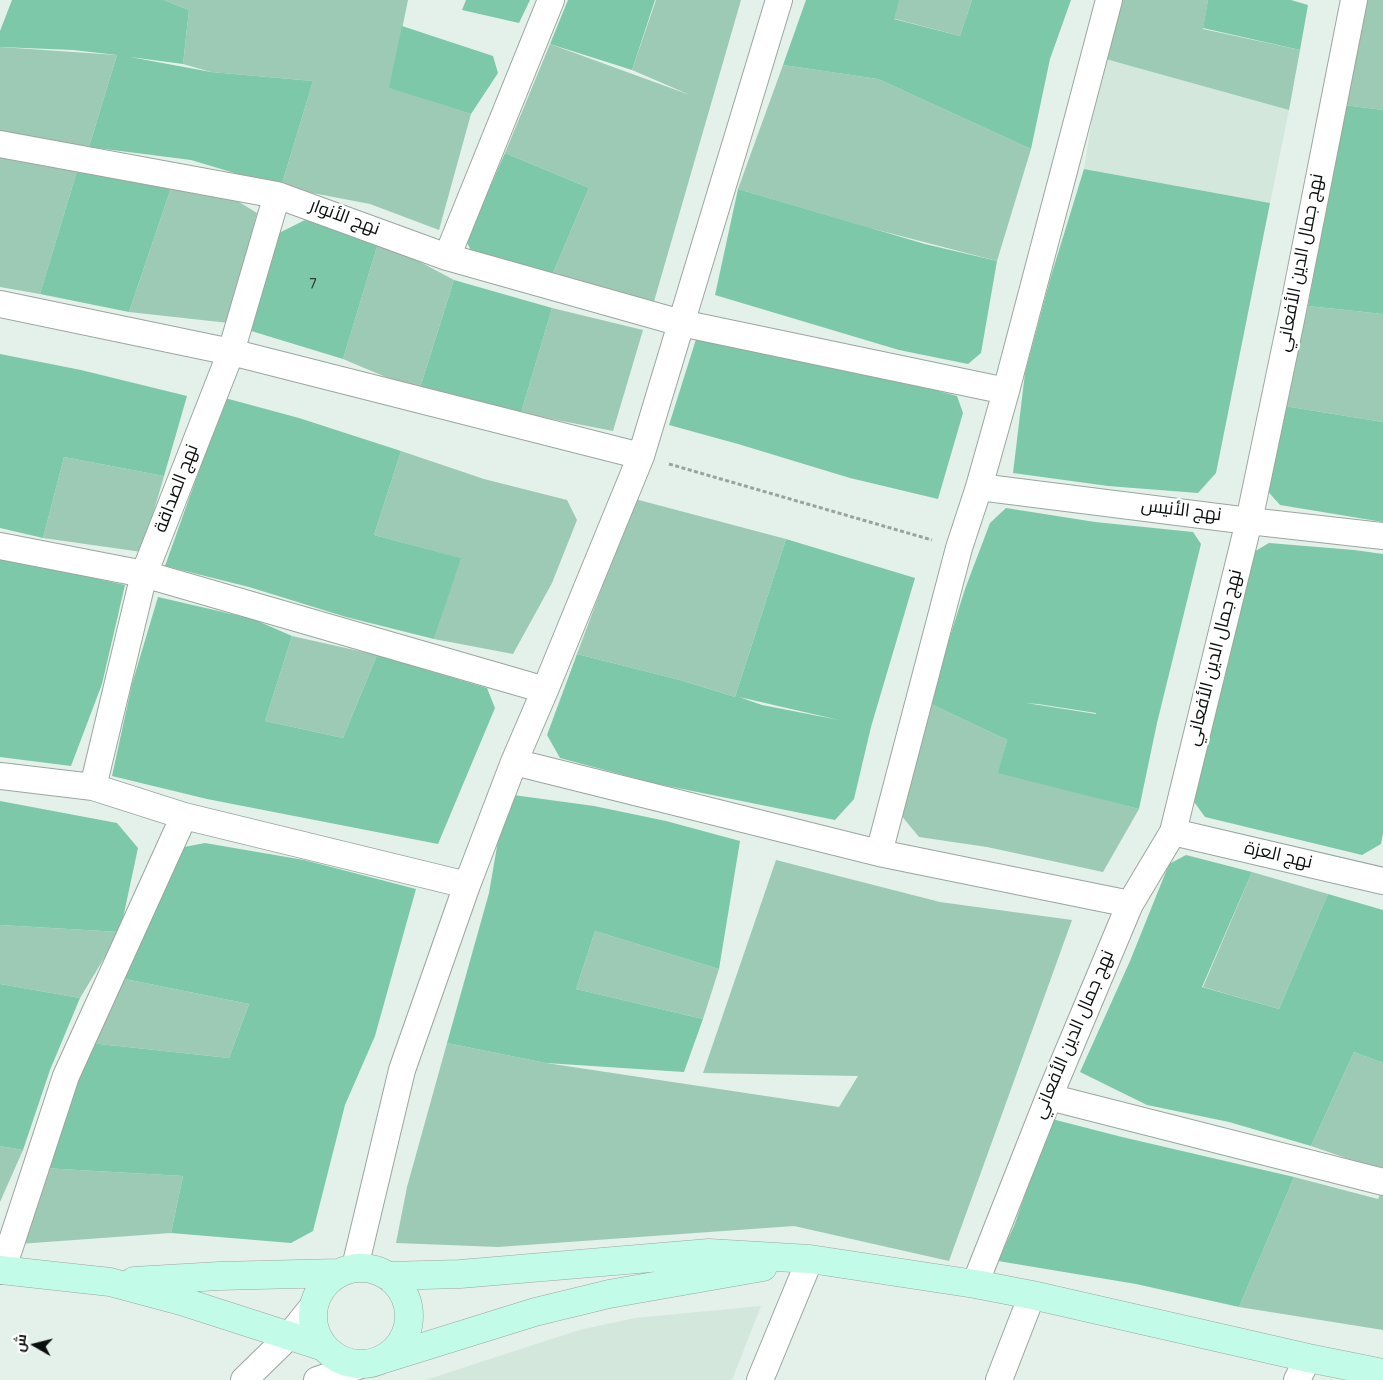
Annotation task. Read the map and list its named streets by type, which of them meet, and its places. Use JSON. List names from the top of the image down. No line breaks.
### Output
{"streets":{"street":["نهج الأنوار","نهج جمال الدين الأفعاني","نهج الصداقة","نهج الأنيس","نهج العزة"]},"crossings":[["نهج الأنوار","نهج الصداقة"],["نهج جمال الدين الأفعاني","نهج الأنيس"],["نهج جمال الدين الأفعاني","نهج العزة"]],"house_numbers":["7"],"north":"left"}
